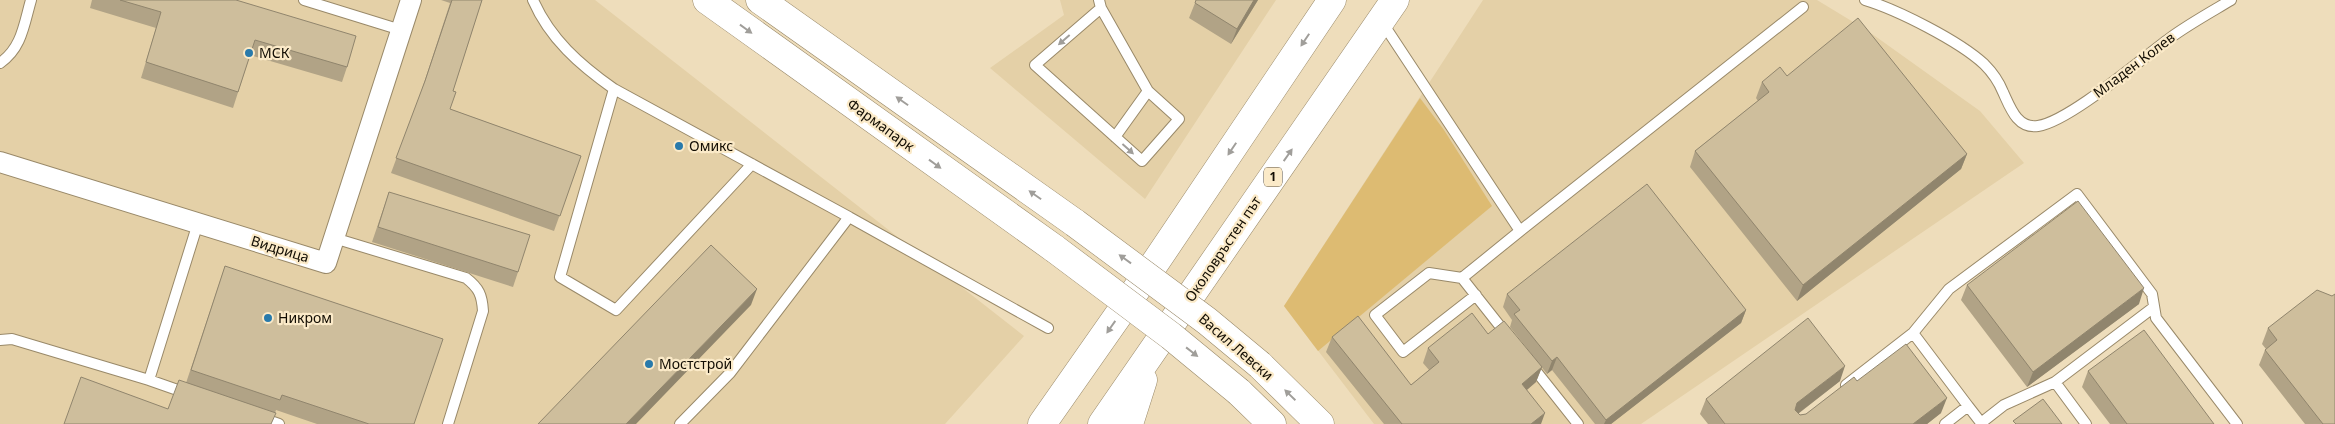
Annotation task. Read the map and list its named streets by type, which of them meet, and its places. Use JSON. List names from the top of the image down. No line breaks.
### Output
{"streets":{"main road":["Фармапарк","1","Околовръстен път","Васил Левски"],"street":["Видрица"],"lane":["Младен Колев"]},"one_way":["Фармапарк","Васил Левски"],"places":["МСК","Омикс","Никром","Мостстрой"]}
